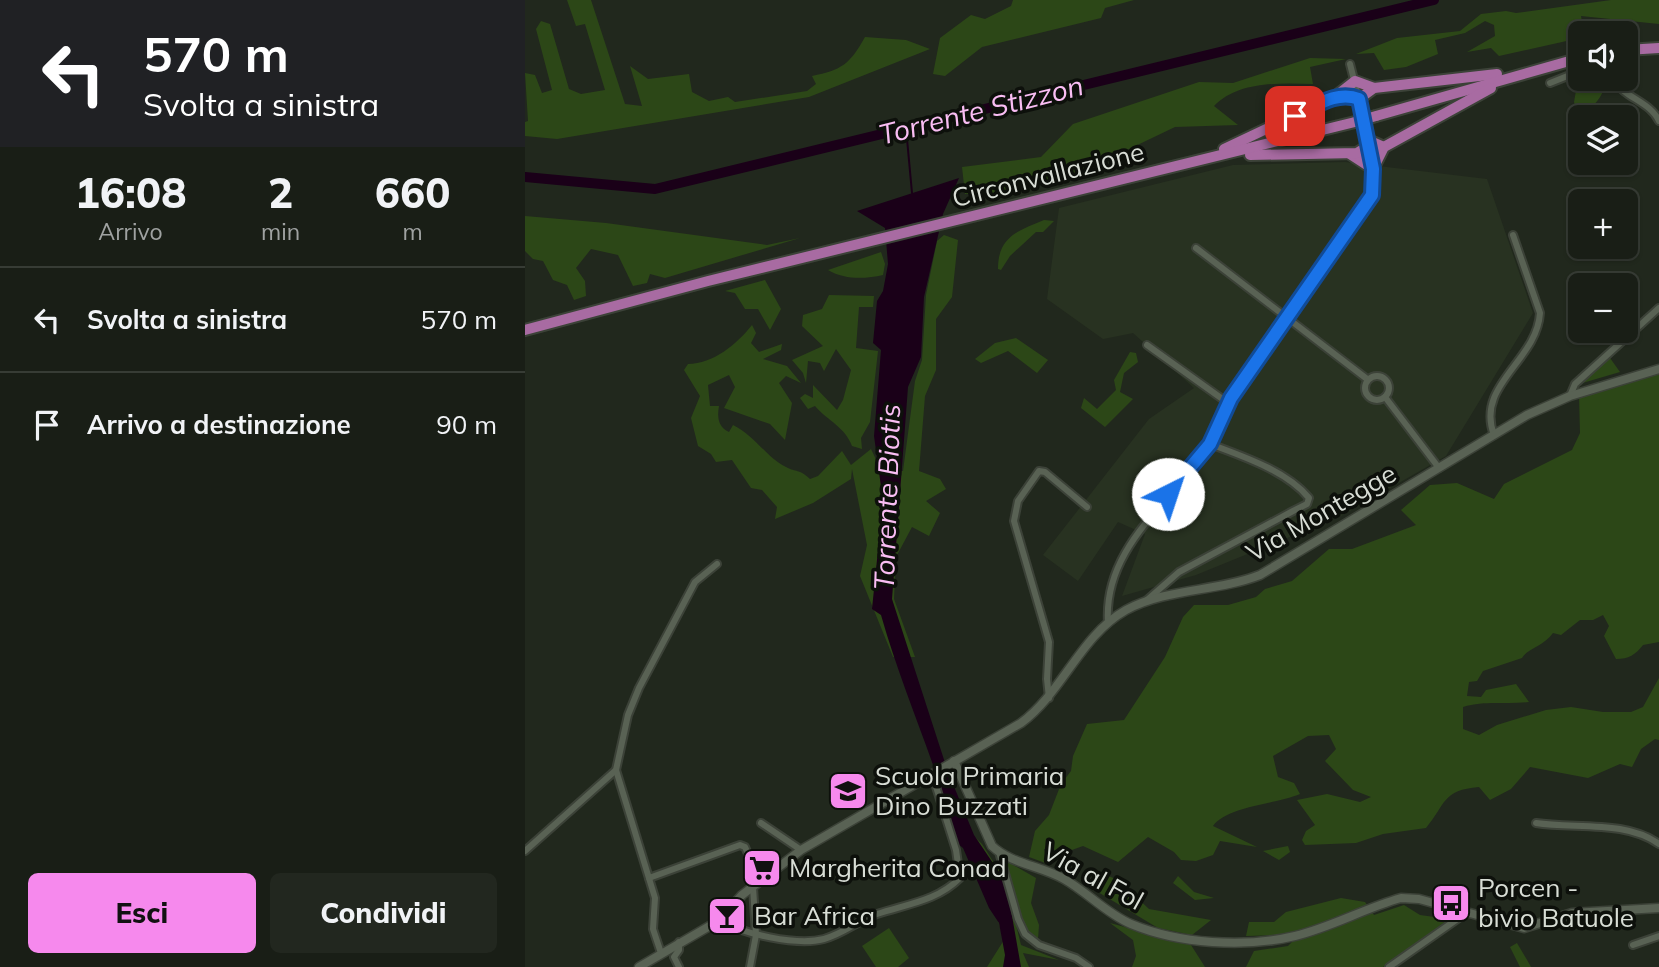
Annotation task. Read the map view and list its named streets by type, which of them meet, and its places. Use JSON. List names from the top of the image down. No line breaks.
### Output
{"streets":{"highway":["Circonvallazione"],"street":["Via Montegge","Via al Fol"]},"water":["Torrente Stizzon","Torrente Biotis"],"places":{"school or university":["Scuola Primaria Dino Buzzati"],"supermarket":["Margherita Conad"],"bus stop":["Porcen - bivio Batuole"],"bar":["Bar Africa"]},"page":{"turn":["570 m","Svolta a sinistra"],"map_buttons":["+","−"],"eta":["16:08","Arrivo","2","min","660","m"],"list":[{"name":"Svolta a sinistra","value":"570 m"},{"name":"Arrivo a destinazione","value":"90 m"}],"buttons":["Esci","Condividi"]}}
